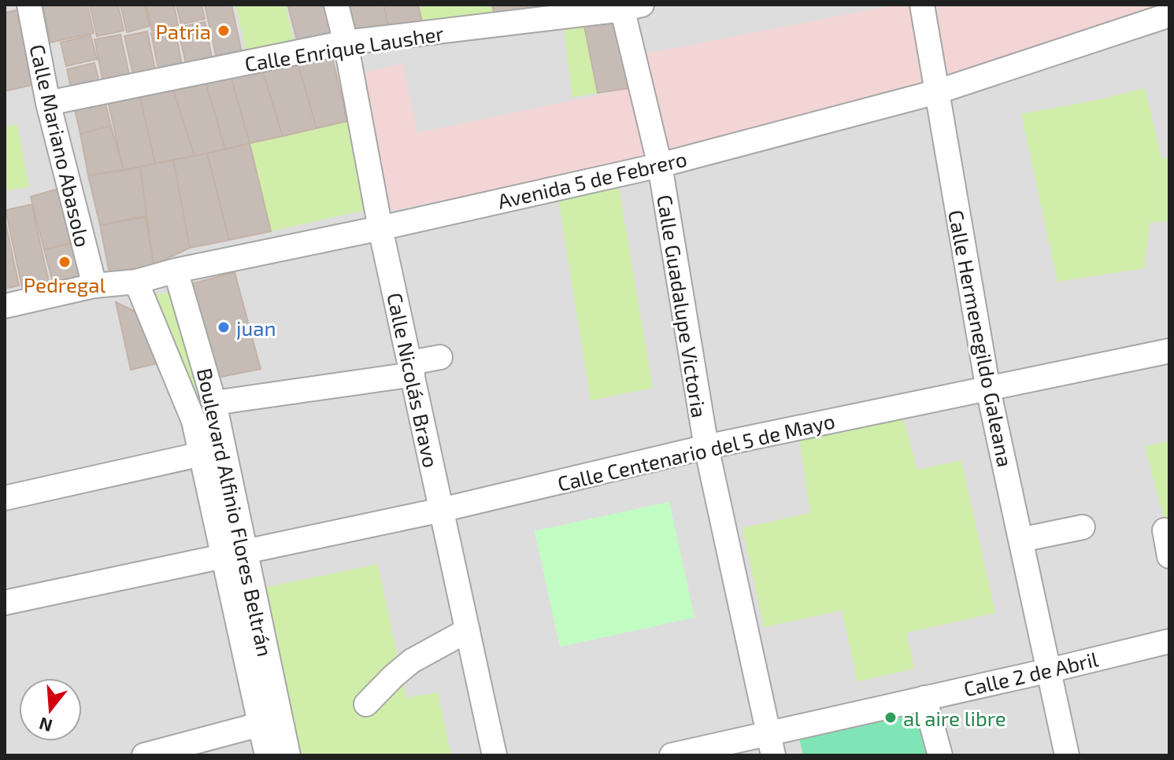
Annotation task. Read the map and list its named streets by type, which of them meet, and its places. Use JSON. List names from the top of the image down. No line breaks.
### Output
{"streets":{"street":["Calle Enrique Lausher","Calle Mariano Abasolo","Avenida 5 de Febrero","Calle Guadalupe Victoria","Calle Hermenegildo Galeana","Calle Nicolás Bravo","Calle Centenario del 5 de Mayo","Boulevard Alfinio Flores Beltrán","Calle 2 de Abril"]},"crossings":[["Calle Enrique Lausher","Calle Mariano Abasolo"],["Calle Enrique Lausher","Calle Guadalupe Victoria"],["Calle Enrique Lausher","Calle Nicolás Bravo"],["Calle Mariano Abasolo","Avenida 5 de Febrero"],["Avenida 5 de Febrero","Calle Guadalupe Victoria"],["Avenida 5 de Febrero","Calle Hermenegildo Galeana"],["Avenida 5 de Febrero","Calle Nicolás Bravo"],["Avenida 5 de Febrero","Boulevard Alfinio Flores Beltrán"],["Calle Guadalupe Victoria","Calle Centenario del 5 de Mayo"],["Calle Guadalupe Victoria","Calle 2 de Abril"],["Calle Hermenegildo Galeana","Calle Centenario del 5 de Mayo"],["Calle Hermenegildo Galeana","Calle 2 de Abril"],["Calle Nicolás Bravo","Calle Centenario del 5 de Mayo"],["Calle Centenario del 5 de Mayo","Boulevard Alfinio Flores Beltrán"]],"places":["Patria","Pedregal","juan","al aire libre"],"north":"bottom"}
